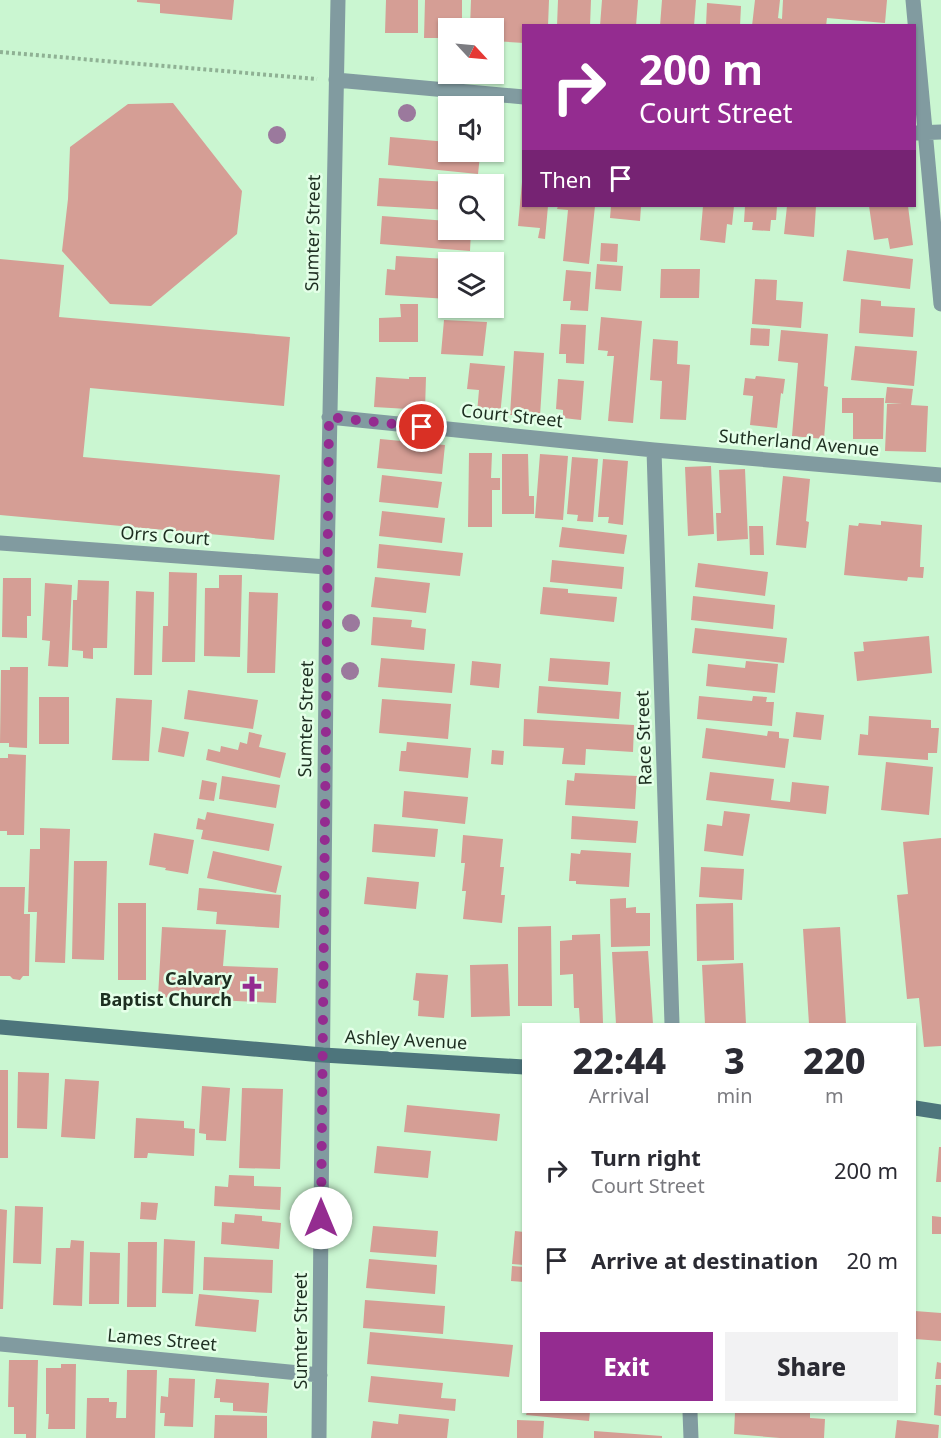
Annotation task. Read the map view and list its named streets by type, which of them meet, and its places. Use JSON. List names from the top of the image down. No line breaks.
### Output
{"streets":{"street":["Sumter Street","Court Street","Sutherland Avenue","Orrs Court","Race Street","Ashley Avenue","Lames Street"]},"crossings":[["Sumter Street","Court Street"],["Sumter Street","Orrs Court"],["Sumter Street","Ashley Avenue"],["Sumter Street","Lames Street"],["Court Street","Sutherland Avenue"],["Court Street","Race Street"],["Sutherland Avenue","Race Street"]],"places":{"church":["Calvary Baptist Church"]},"north":"bottom right","page":{"turn":["200 m","Court Street"],"then":"Then","eta":["22:44","Arrival","3","min","220","m"],"list":[{"name":"Turn right","note":"Court Street","value":"200 m"},{"name":"Arrive at destination","value":"20 m"}],"buttons":["Exit","Share"]}}
